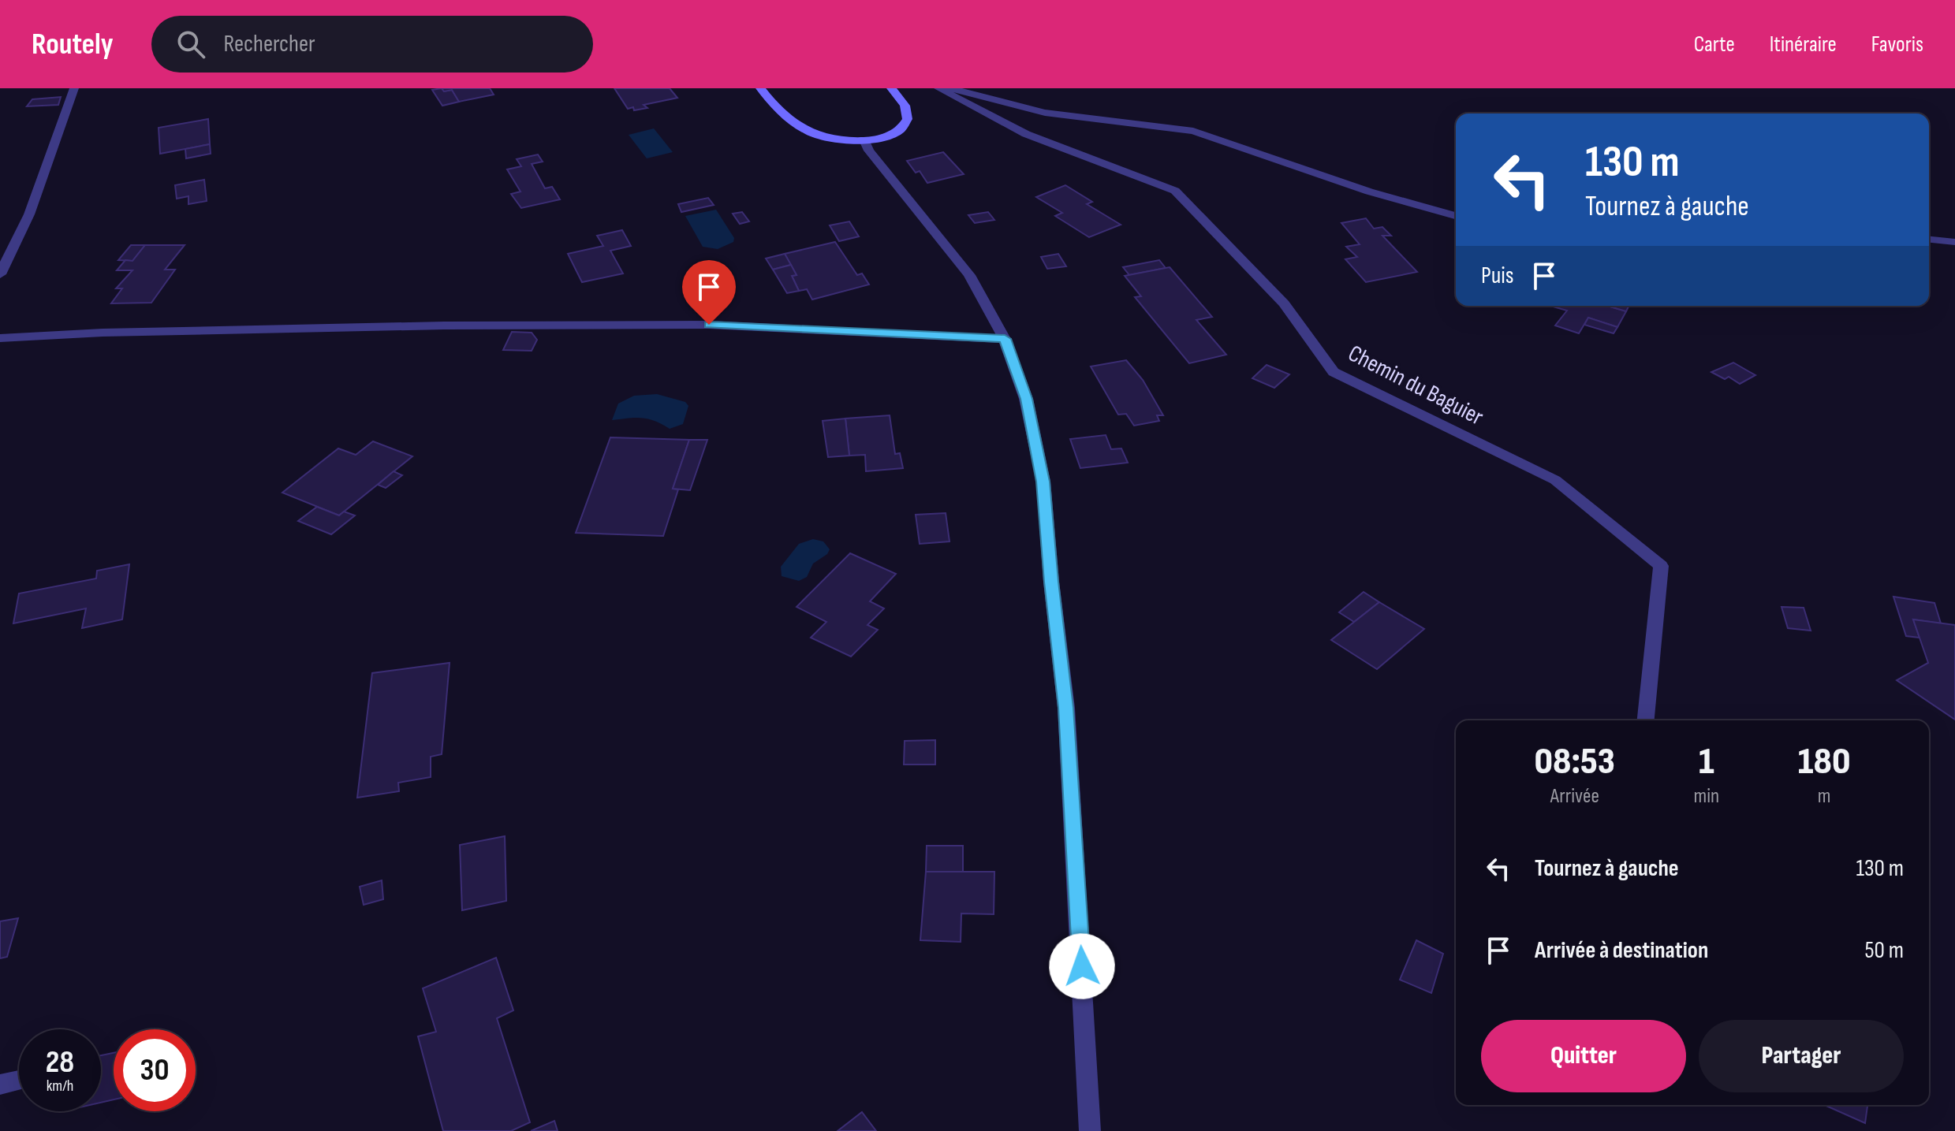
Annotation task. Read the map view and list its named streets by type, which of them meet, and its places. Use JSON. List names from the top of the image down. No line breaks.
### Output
{"streets":{"street":["Chemin du Baguier"]},"page":{"header":"Routely","search":"Rechercher","nav":["Carte","Itinéraire","Favoris"],"turn":["130 m","Tournez à gauche"],"then":"Puis","eta":["08:53","Arrivée","1","min","180","m"],"list":[{"name":"Tournez à gauche","value":"130 m"},{"name":"Arrivée à destination","value":"50 m"}],"buttons":["Quitter","Partager"],"speed":"28 km/h","limit":"30"}}
